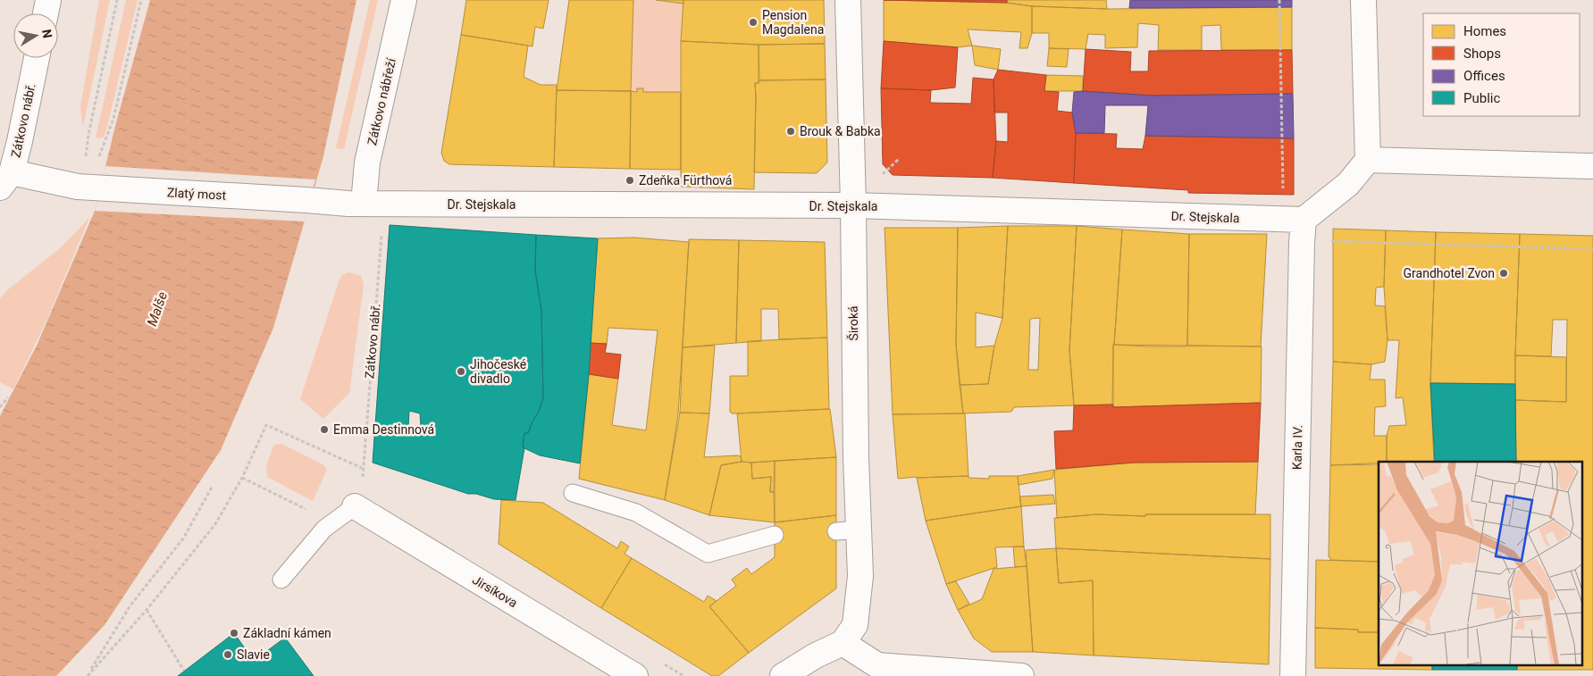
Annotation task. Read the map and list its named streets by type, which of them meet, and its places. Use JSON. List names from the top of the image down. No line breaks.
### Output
{"streets":{"street":["Zátkovo nábřeží","Zátkovo nábř.","Zlatý most","Dr. Stejskala","Široká","Karla IV.","Jirsíkova"]},"crossings":[["Zátkovo nábřeží","Zlatý most"],["Zátkovo nábřeží","Dr. Stejskala"],["Zátkovo nábř.","Zlatý most"],["Zlatý most","Dr. Stejskala"],["Dr. Stejskala","Široká"],["Dr. Stejskala","Karla IV."]],"water":["Malše"],"places":["Pension Magdalena","Brouk & Babka","Zdeňka Fürthová","Grandhotel Zvon","Jihočeské divadlo","Emma Destinnová","Základní kámen","Slavie"],"legend":["Homes","Shops","Offices","Public"],"north":"right"}
